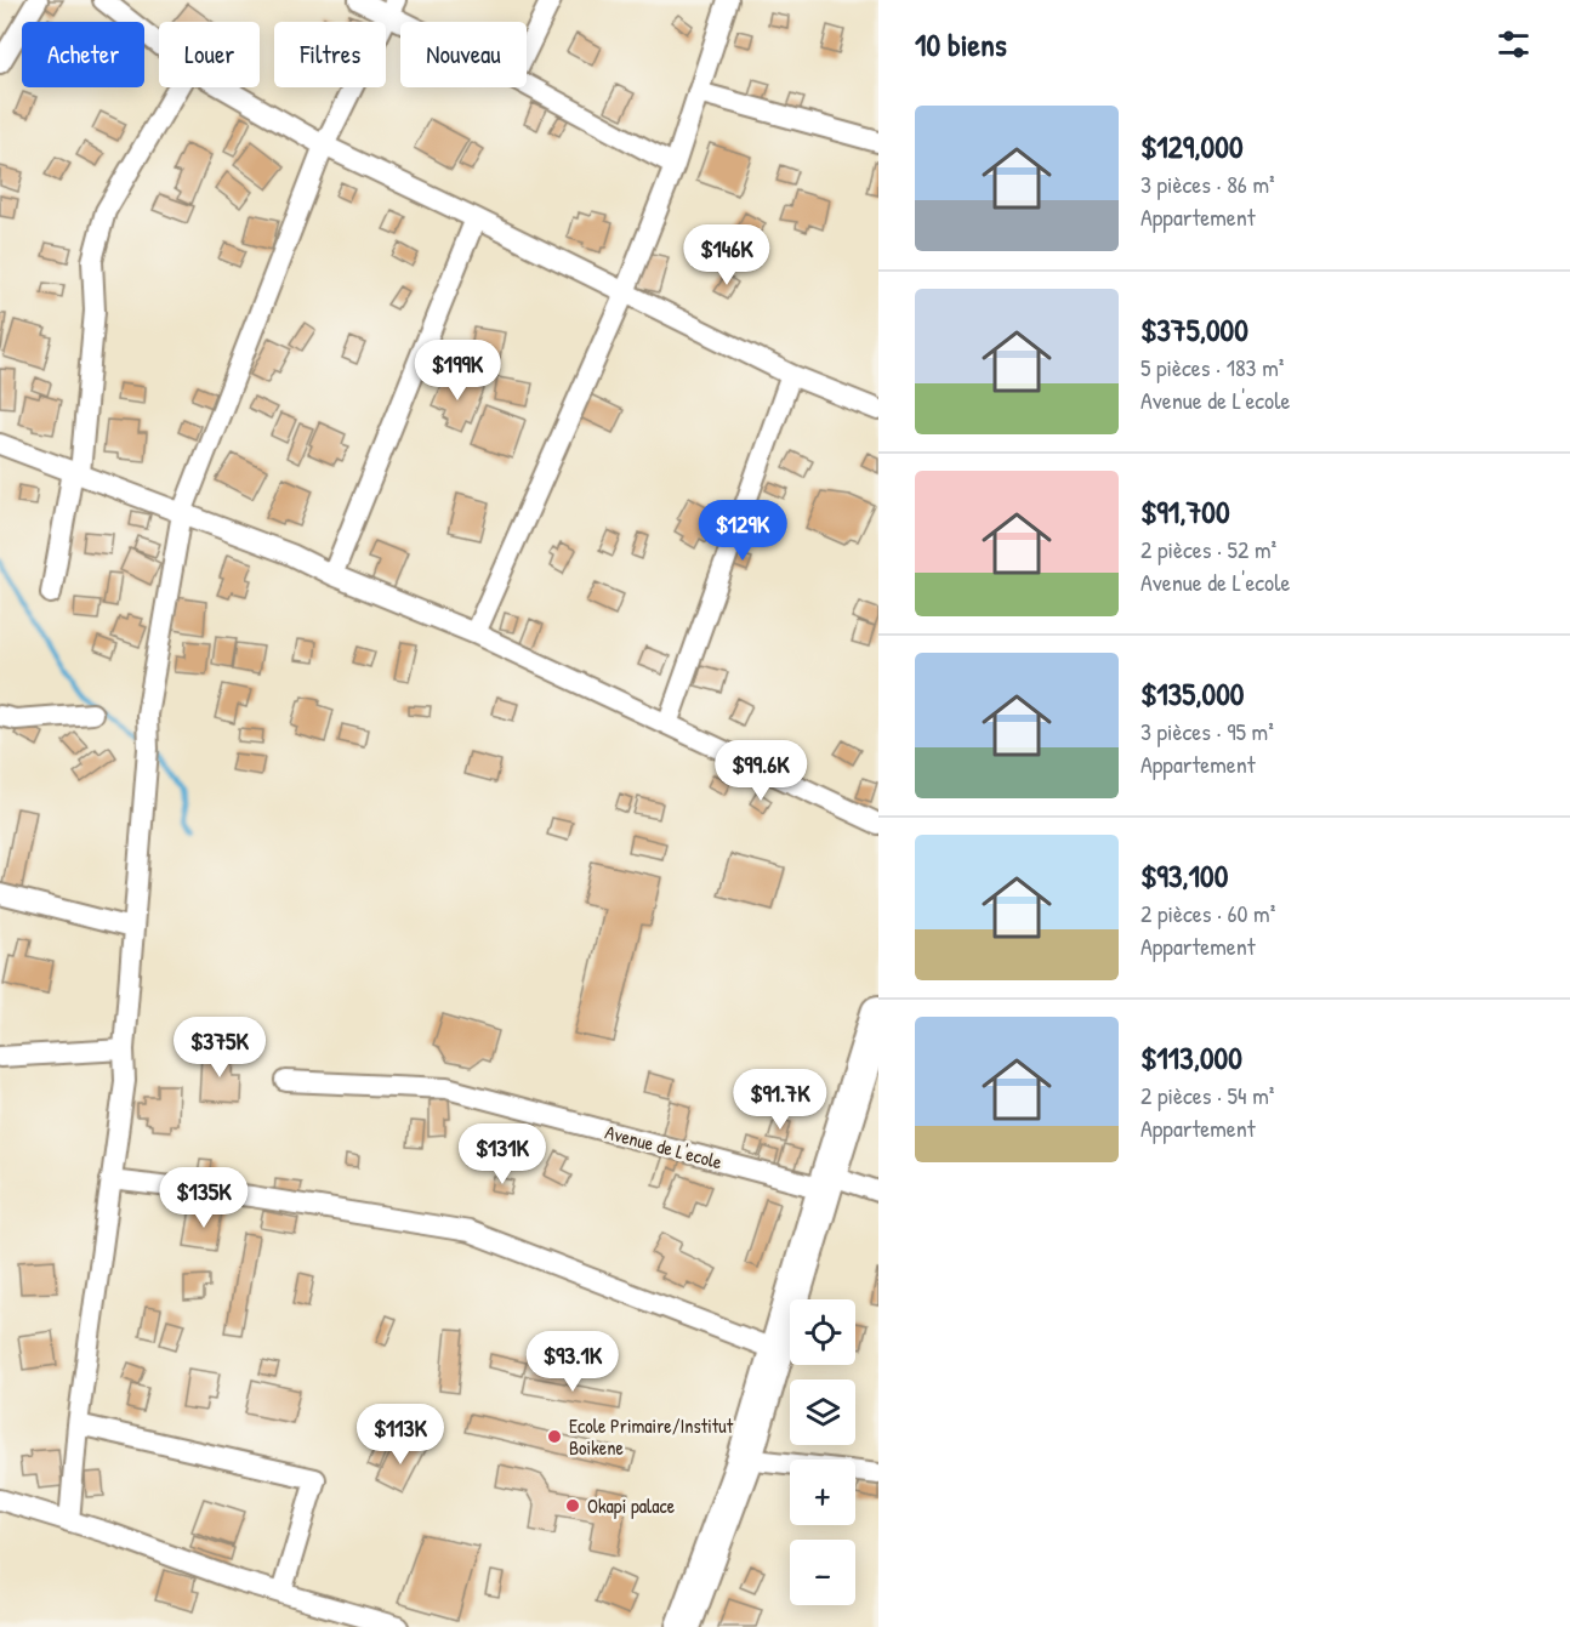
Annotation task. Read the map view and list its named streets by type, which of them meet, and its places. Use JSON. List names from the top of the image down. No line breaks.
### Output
{"streets":{"street":["Avenue de L'ecole"]},"places":["Ecole Primaire/Institut Boikene","Okapi palace"],"page":{"heading":"10 biens","chip":["Acheter","Louer","Filtres","Nouveau"],"list":[{"name":"$129,000","note":"3 pièces · 86 m² · Appartement"},{"name":"$375,000","note":"5 pièces · 183 m² · Avenue de L'ecole"},{"name":"$91,700","note":"2 pièces · 52 m² · Avenue de L'ecole"},{"name":"$135,000","note":"3 pièces · 95 m² · Appartement"},{"name":"$93,100","note":"2 pièces · 60 m² · Appartement"},{"name":"$113,000","note":"2 pièces · 54 m² · Appartement"}],"price":["$146K","$199K","$129K","$99.6K","$375K","$91.7K","$131K","$135K","$93.1K","$113K"],"map_buttons":["+","−"]}}
